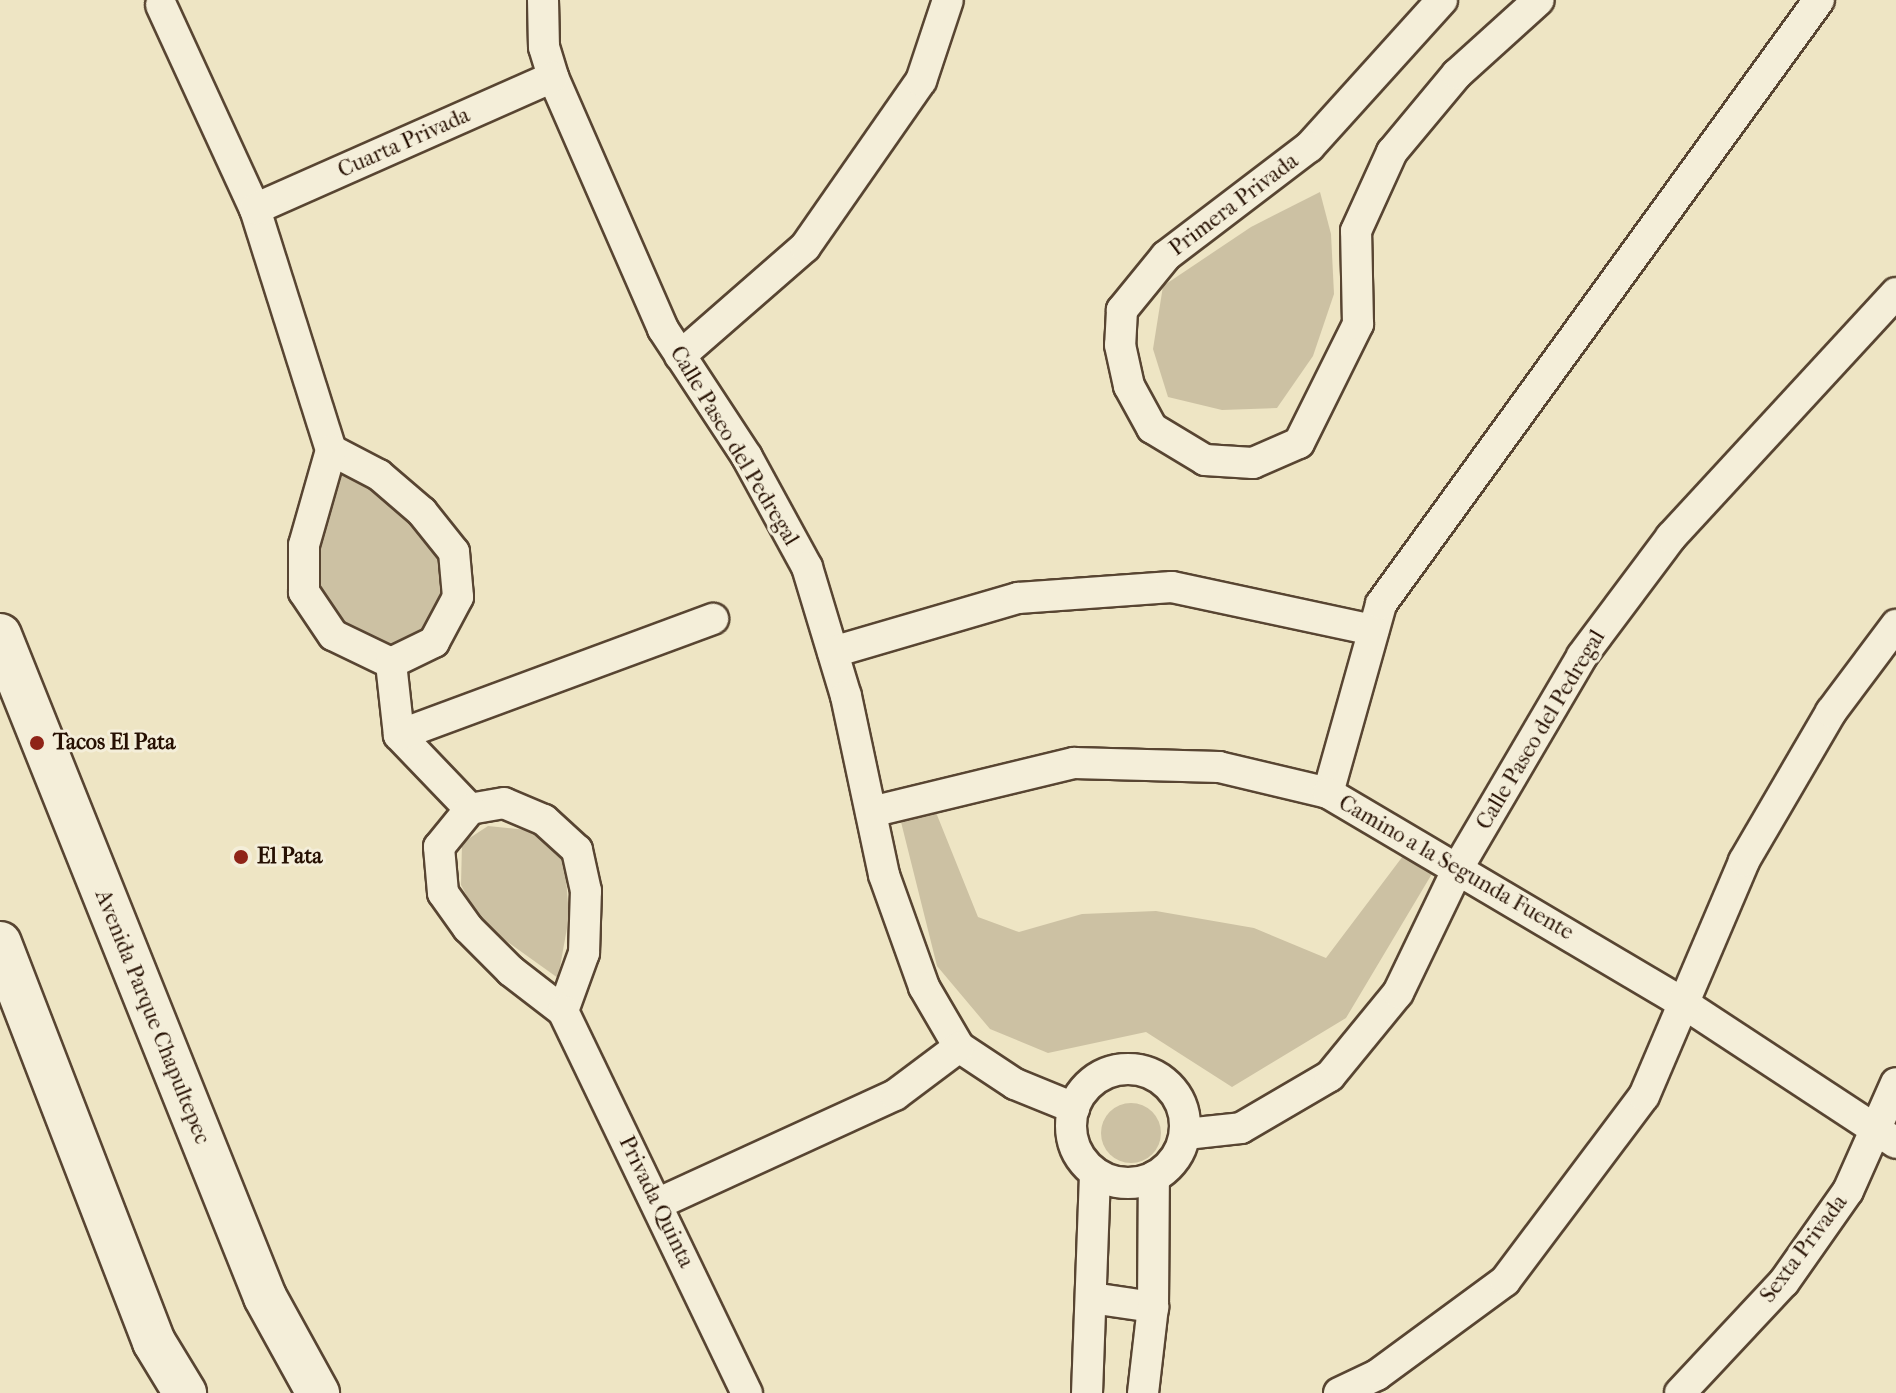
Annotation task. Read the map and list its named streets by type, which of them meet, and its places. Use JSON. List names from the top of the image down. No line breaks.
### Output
{"streets":{"main road":["Avenida Parque Chapultepec"],"street":["Cuarta Privada","Primera Privada","Calle Paseo del Pedregal","Camino a la Segunda Fuente","Privada Quinta","Sexta Privada"]},"crossings":[["Cuarta Privada","Calle Paseo del Pedregal"],["Calle Paseo del Pedregal","Camino a la Segunda Fuente"],["Camino a la Segunda Fuente","Sexta Privada"]],"places":["Tacos El Pata","El Pata"]}
